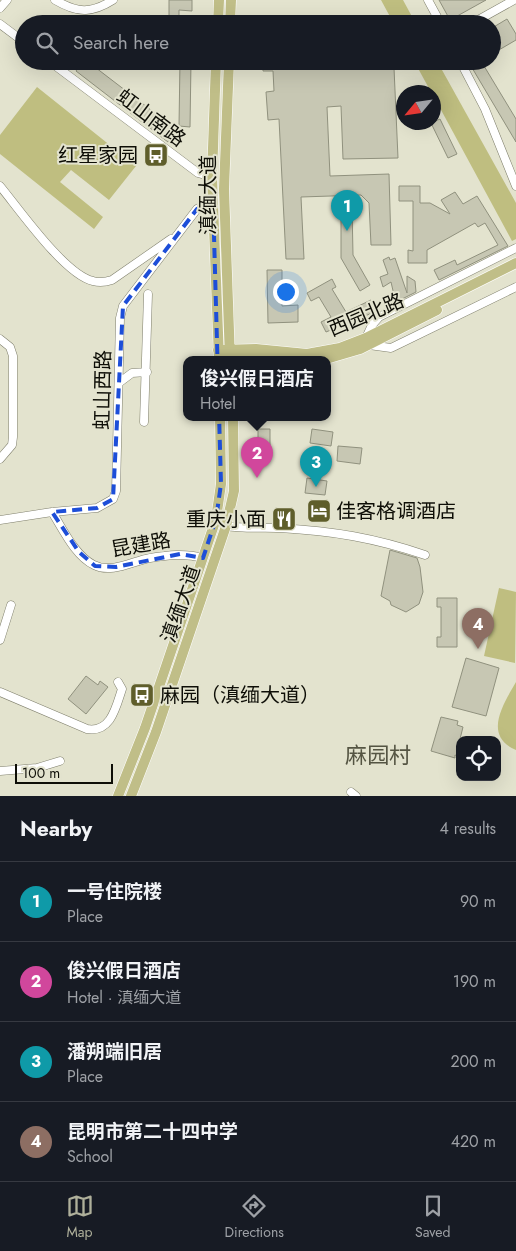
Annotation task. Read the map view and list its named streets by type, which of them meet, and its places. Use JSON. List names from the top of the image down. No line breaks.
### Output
{"streets":{"main road":["滇缅大道","西园北路"],"street":["虹山南路","虹山西路","昆建路"]},"crossings":[["虹山南路","滇缅大道"],["滇缅大道","西园北路"],["滇缅大道","虹山西路"],["滇缅大道","昆建路"],["虹山西路","昆建路"]],"districts":["麻园村"],"places":{"bus stop":["红星家园","麻园（滇缅大道）"],"hotel":["佳客格调酒店"],"restaurant":["重庆小面"]},"scale_bar":"100 m","north":"bottom left","page":{"search":"Search here","pins":["1","2","3","4"],"popup":["俊兴假日酒店","Hotel"],"scale":"100 m","heading":["Nearby","4 results"],"list":[{"mark":"1","name":"一号住院楼","note":"Place","value":"90 m"},{"mark":"2","name":"俊兴假日酒店","note":"Hotel · 滇缅大道","value":"190 m"},{"mark":"3","name":"潘朔端旧居","note":"Place","value":"200 m"},{"mark":"4","name":"昆明市第二十四中学","note":"School","value":"420 m"}],"nav":["Map","Directions","Saved"]}}
